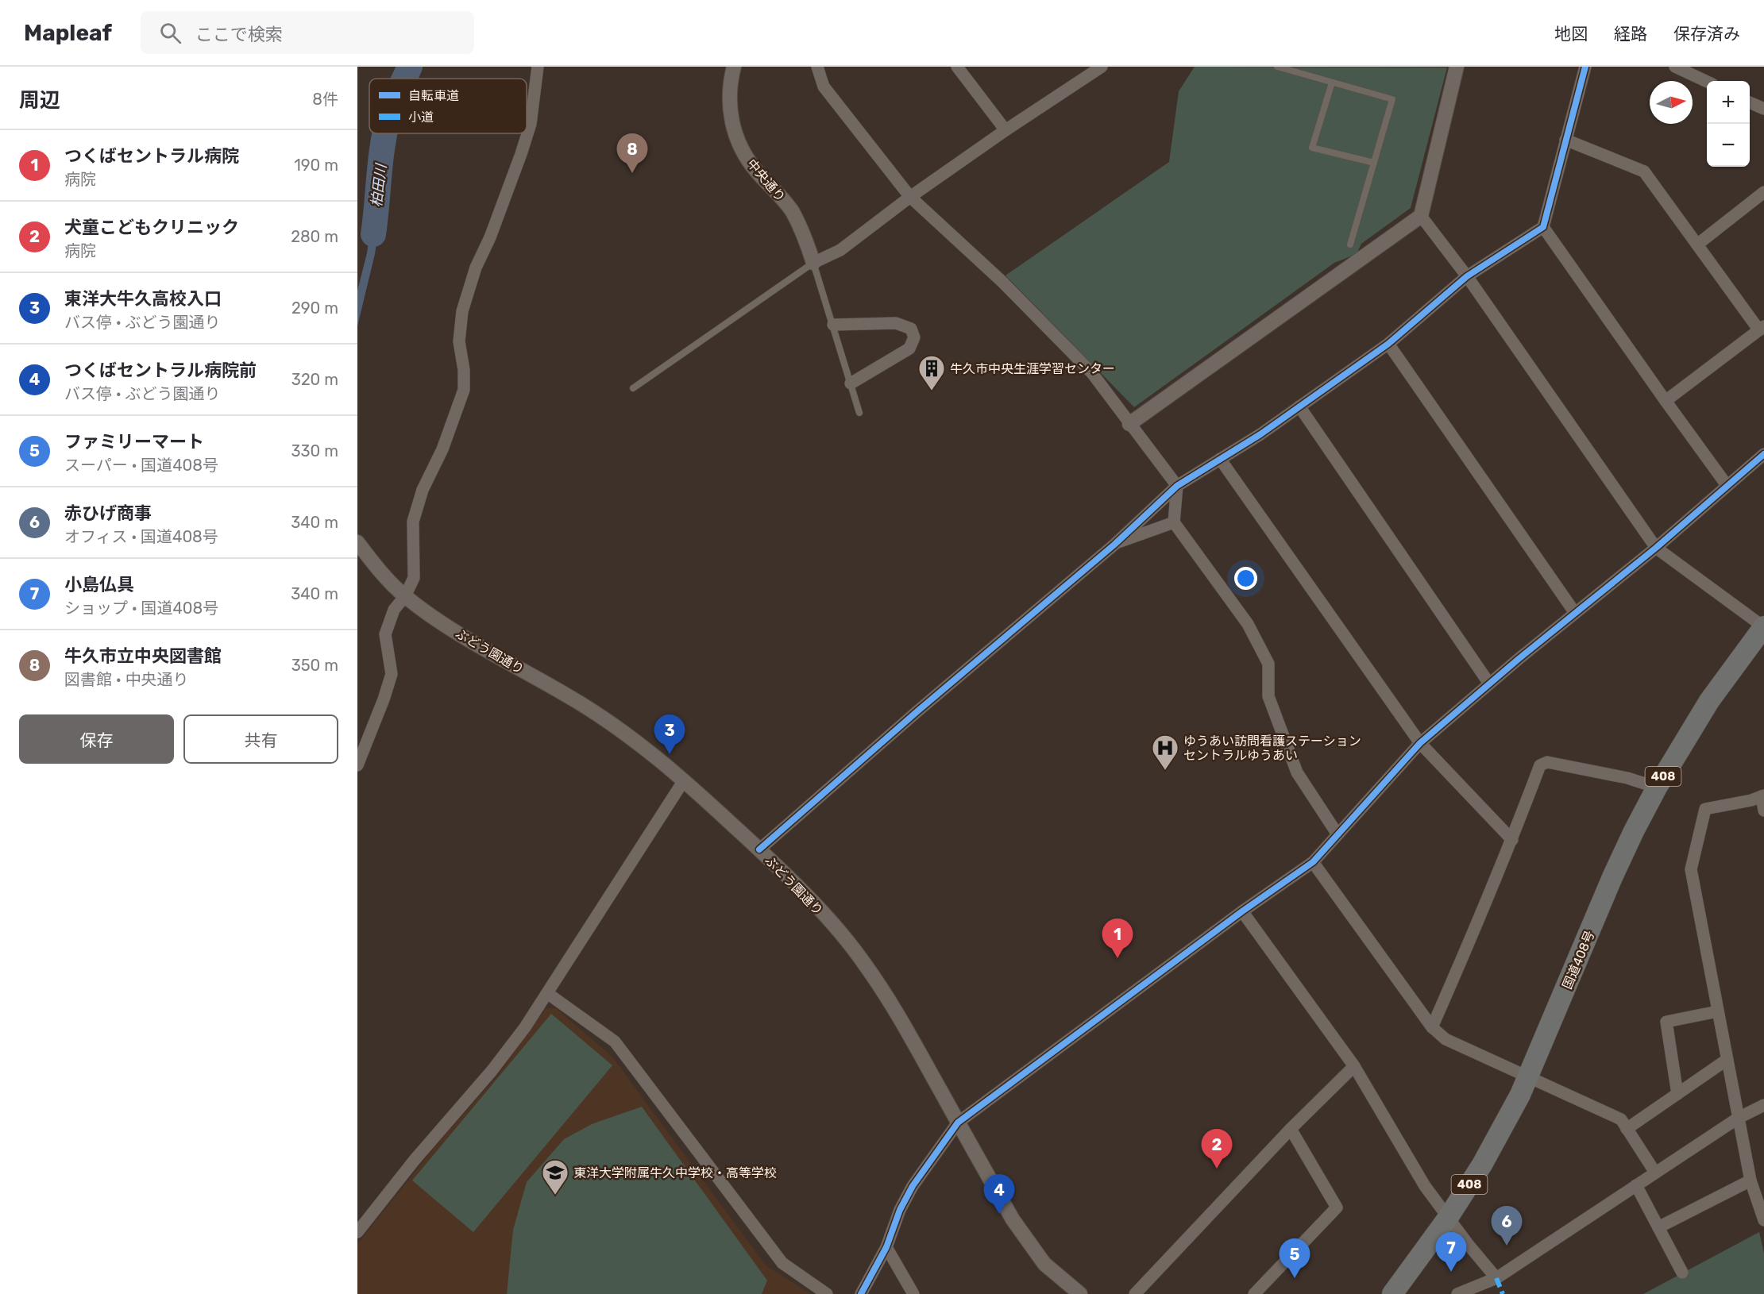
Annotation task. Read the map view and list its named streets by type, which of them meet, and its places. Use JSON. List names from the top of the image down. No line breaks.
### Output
{"streets":{"highway":["408","国道408号"],"street":["中央通り","ぶどう園通り"]},"water":["柏田川"],"places":{"building":["牛久市中央生涯学習センター"],"hospital":["ゆうあい訪問看護ステーション セントラルゆうあい"],"school or university":["東洋大学附属牛久中学校・高等学校"]},"legend":["自転車道","小道"],"north":"right","page":{"header":"Mapleaf","search":"ここで検索","nav":["地図","経路","保存済み"],"heading":["周辺","8件"],"map_buttons":["+","−"],"list":[{"mark":"1","name":"つくばセントラル病院","note":"病院","value":"190 m"},{"mark":"2","name":"犬童こどもクリニック","note":"病院","value":"280 m"},{"mark":"3","name":"東洋大牛久高校入口","note":"バス停 · ぶどう園通り","value":"290 m"},{"mark":"4","name":"つくばセントラル病院前","note":"バス停 · ぶどう園通り","value":"320 m"},{"mark":"5","name":"ファミリーマート","note":"スーパー · 国道408号","value":"330 m"},{"mark":"6","name":"赤ひげ商事","note":"オフィス · 国道408号","value":"340 m"},{"mark":"7","name":"小島仏具","note":"ショップ · 国道408号","value":"340 m"},{"mark":"8","name":"牛久市立中央図書館","note":"図書館 · 中央通り","value":"350 m"}],"pins":["8","3","1","2","4","6","7","5"],"buttons":["保存","共有"]}}
